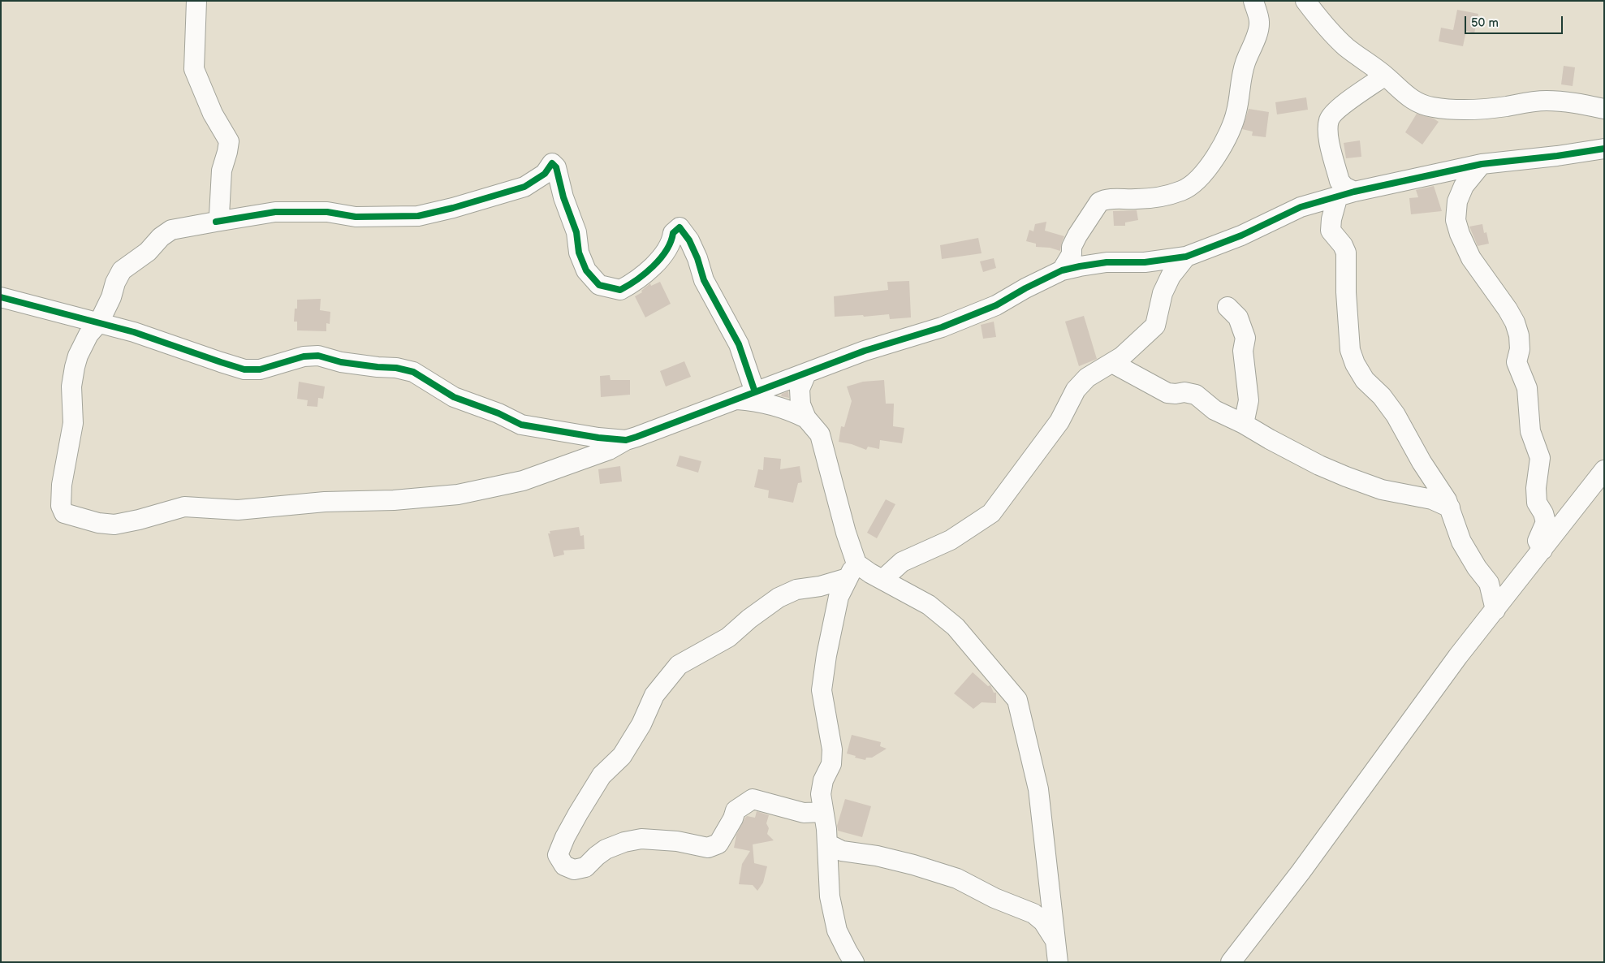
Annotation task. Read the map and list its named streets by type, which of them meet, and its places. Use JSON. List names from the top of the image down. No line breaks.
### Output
{"scale_bar":"50 m"}
